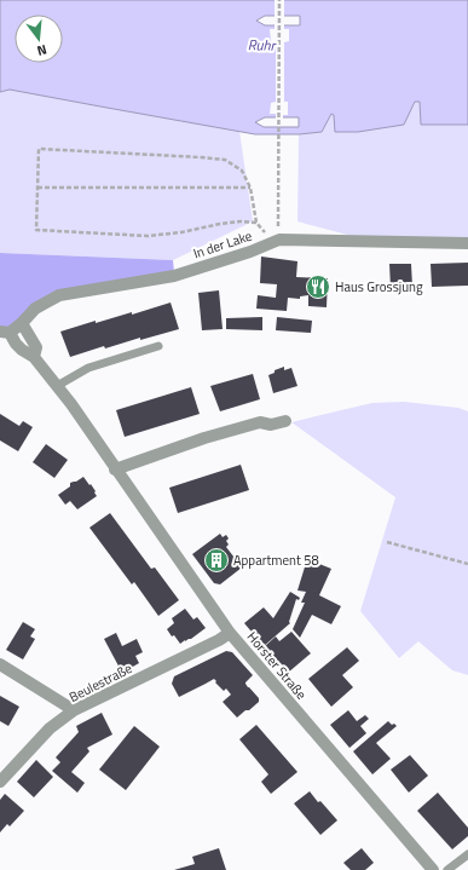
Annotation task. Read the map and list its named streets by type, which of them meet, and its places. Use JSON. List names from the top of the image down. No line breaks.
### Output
{"streets":{"street":["In der Lake","Horster Straße","Beulestraße"]},"crossings":[["In der Lake","Horster Straße"],["Horster Straße","Beulestraße"]],"water":["Ruhr"],"places":{"restaurant":["Haus Grossjung"],"building":["Appartment 58"]},"north":"bottom"}
